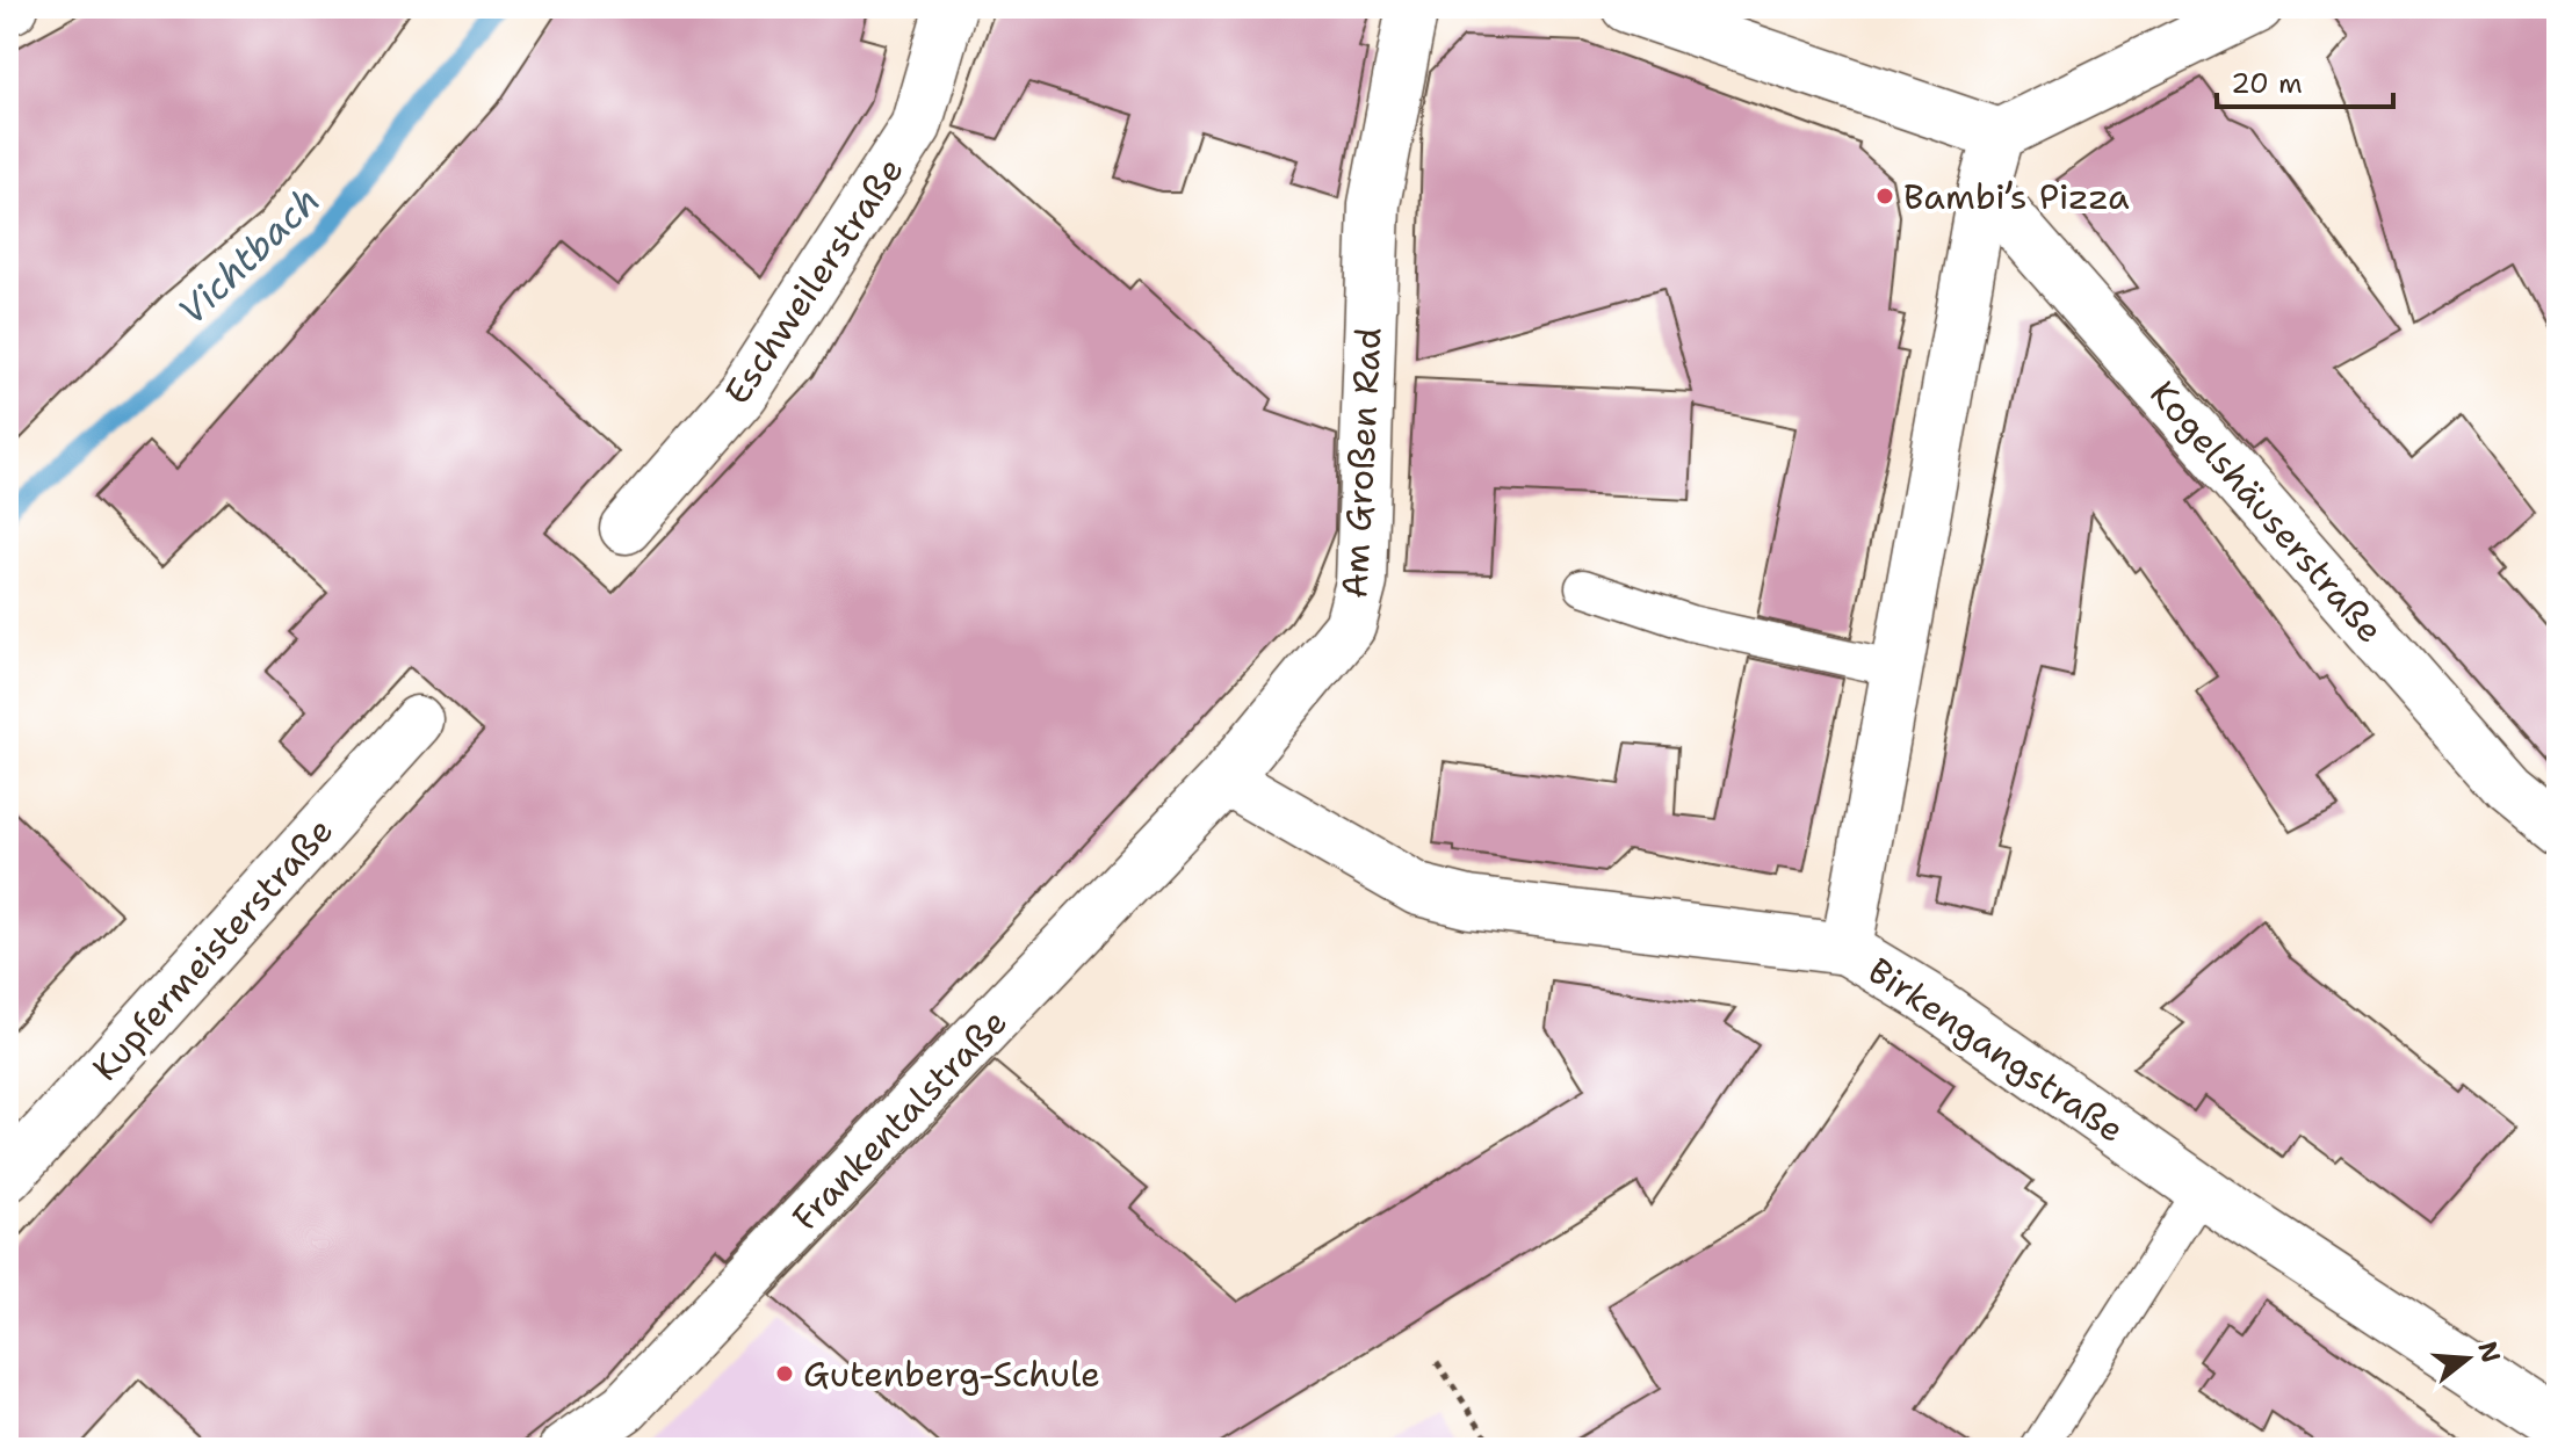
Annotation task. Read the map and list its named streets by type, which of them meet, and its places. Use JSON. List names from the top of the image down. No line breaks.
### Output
{"streets":{"street":["Eschweilerstraße","Am Großen Rad","Kogelshäuserstraße","Kupfermeisterstraße","Birkengangstraße","Frankentalstraße"]},"crossings":[["Am Großen Rad","Frankentalstraße"],["Kogelshäuserstraße","Birkengangstraße"]],"water":["Vichtbach"],"places":["Bambi’s Pizza","Gutenberg-Schule"],"scale_bar":"20 m","north":"right"}
